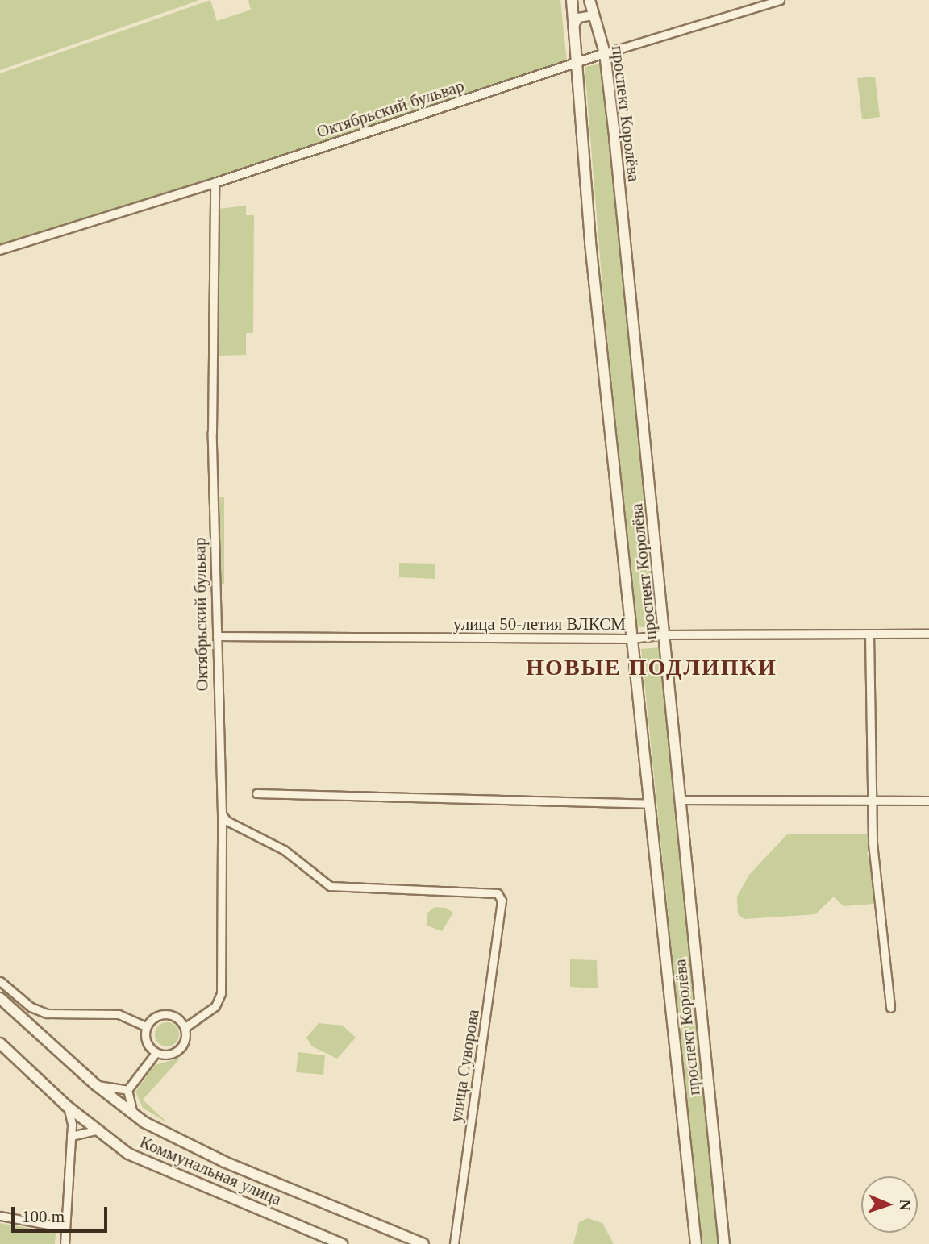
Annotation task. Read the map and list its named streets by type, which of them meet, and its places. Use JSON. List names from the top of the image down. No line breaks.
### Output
{"streets":{"main road":["проспект Королёва","Коммунальная улица"],"street":["Октябрьский бульвар","улица 50-летия ВЛКСМ","улица Суворова"]},"crossings":[["Октябрьский бульвар","проспект Королёва"],["Октябрьский бульвар","улица 50-летия ВЛКСМ"],["Октябрьский бульвар","улица Суворова"],["проспект Королёва","улица 50-летия ВЛКСМ"]],"districts":["НОВЫЕ ПОДЛИПКИ"],"scale_bar":"100 m","north":"right"}
